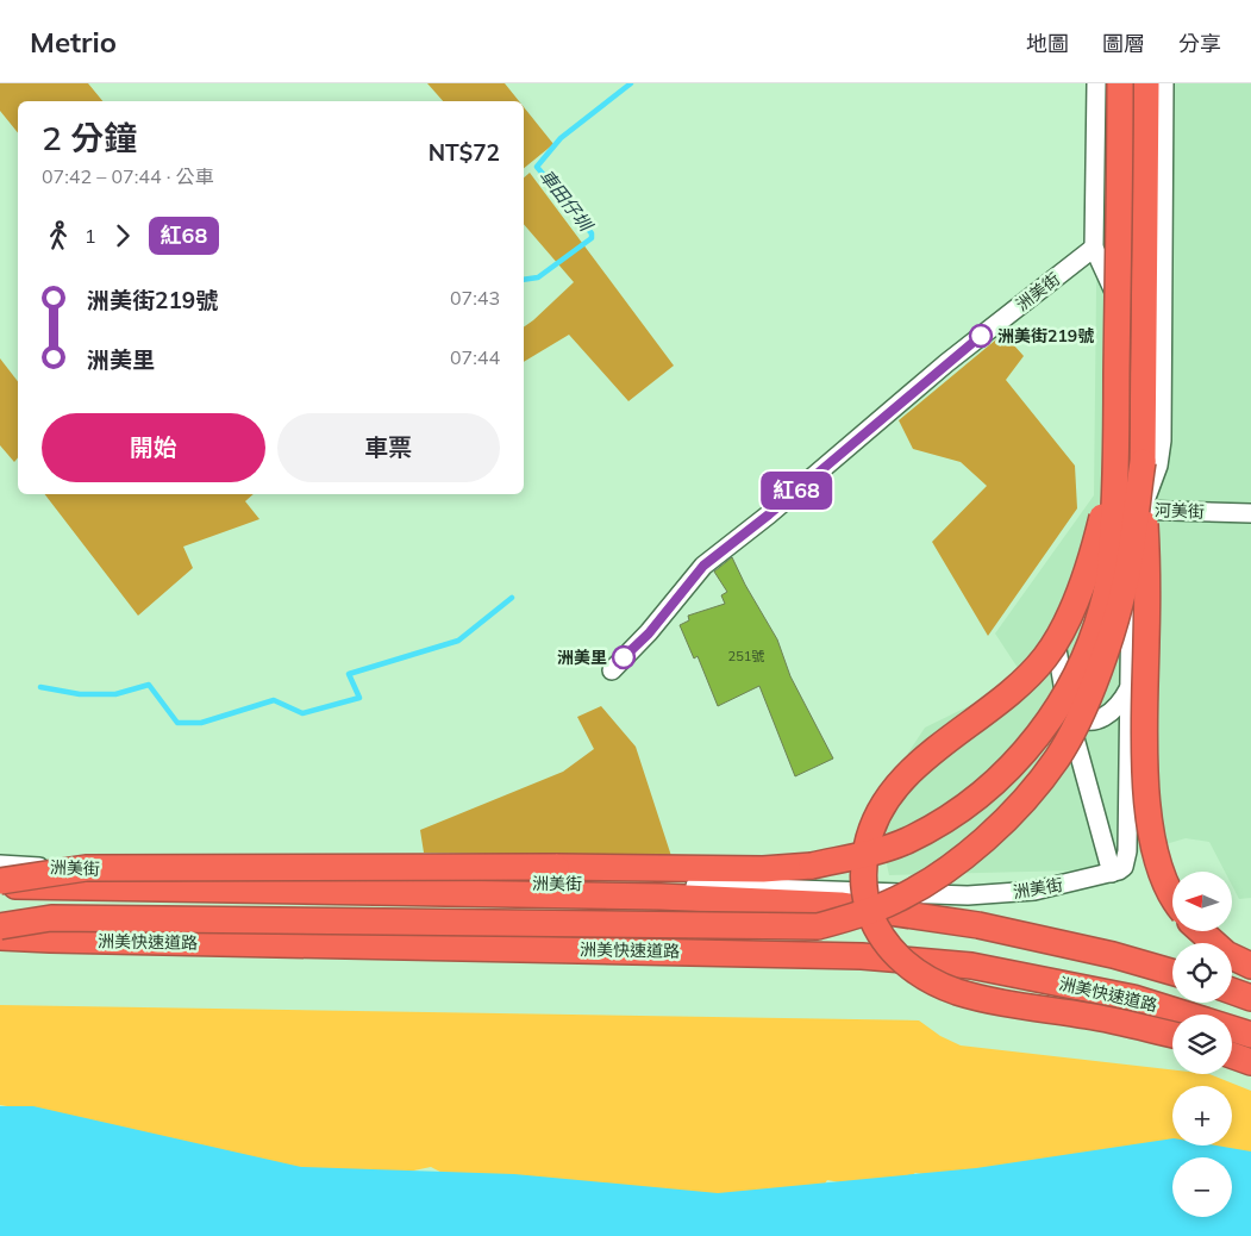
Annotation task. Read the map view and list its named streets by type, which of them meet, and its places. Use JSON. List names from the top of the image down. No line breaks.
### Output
{"streets":{"highway":["洲美快速道路"],"street":["洲美街","河美街"]},"water":["車田仔圳"],"places":["洲美街219號","洲美里"],"lines":["bus line 紅68"],"house_numbers":["251號"],"north":"left","page":{"header":"Metrio","nav":["地圖","圖層","分享"],"on_map":"紅68","heading":["2 分鐘","07:42 – 07:44 · 公車","NT$72"],"legs":["1","紅68"],"list":[{"name":"洲美街219號","value":"07:43"},{"name":"洲美里","value":"07:44"}],"buttons":["開始","車票"],"map_buttons":["+","−"]}}
